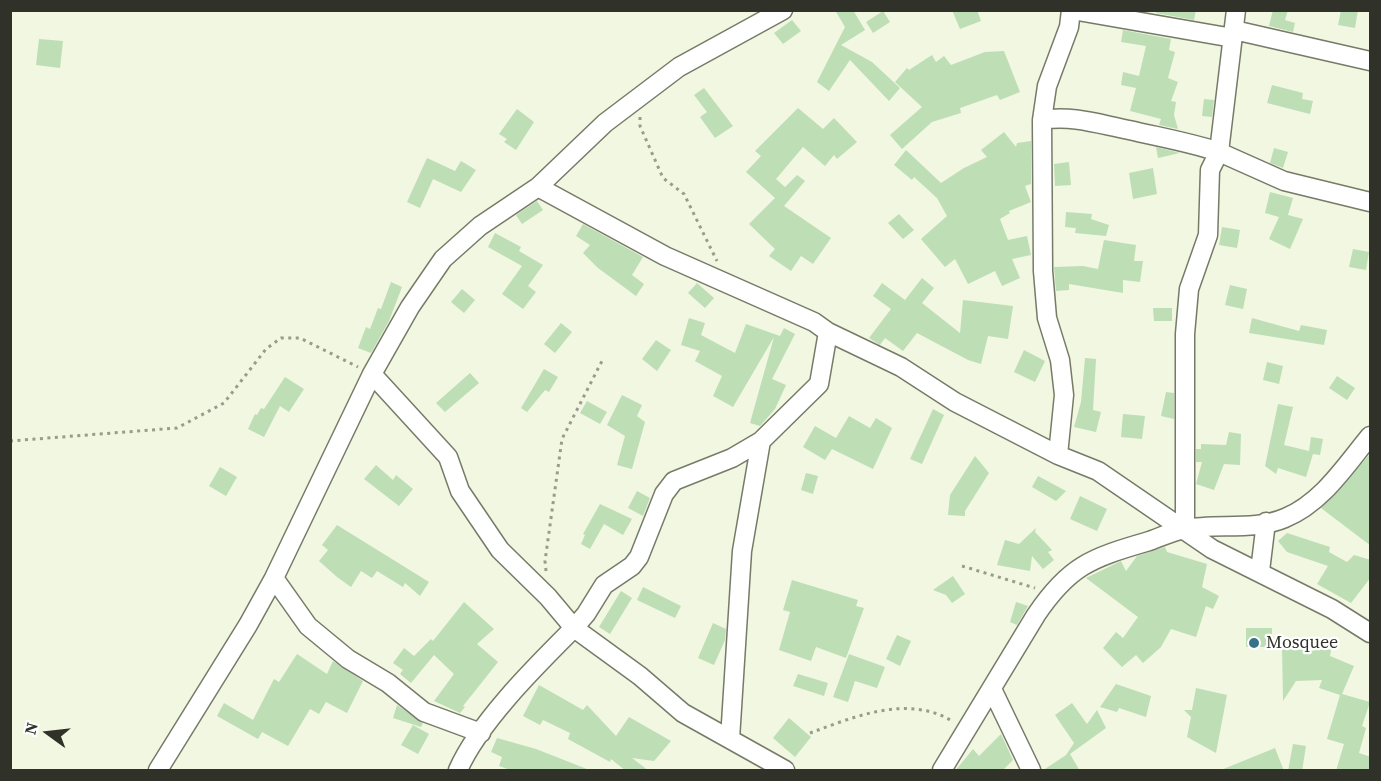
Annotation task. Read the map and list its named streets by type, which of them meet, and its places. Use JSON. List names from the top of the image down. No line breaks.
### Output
{"places":["Mosquee"],"north":"left"}
